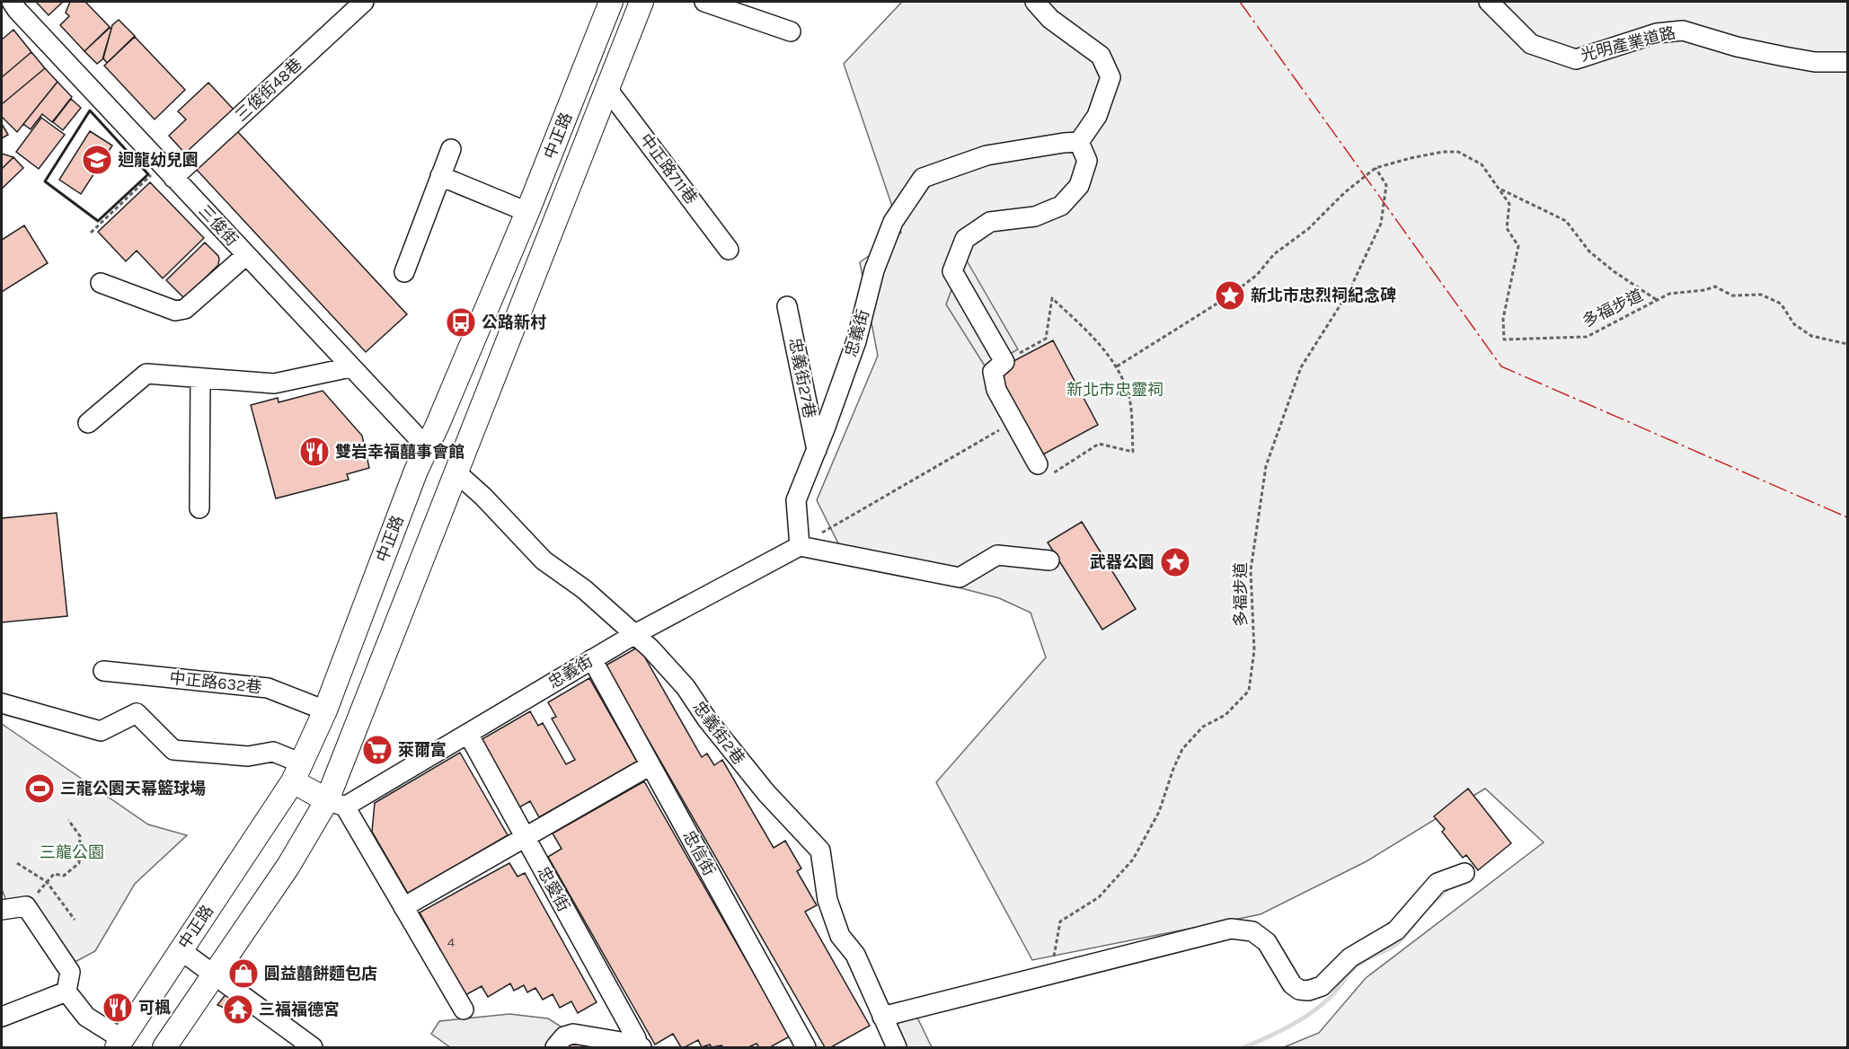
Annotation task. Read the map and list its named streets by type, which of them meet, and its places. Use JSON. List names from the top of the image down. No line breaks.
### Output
{"streets":{"main road":["中正路"],"street":["光明產業道路","三俊街48巷","中正路711巷","三俊街","忠義街","忠義街27巷","中正路632巷","忠義街2巷","忠信街","忠愛街"],"path":["多福步道"]},"crossings":[["三俊街48巷","三俊街"],["中正路","中正路711巷"],["中正路","三俊街"],["中正路","忠義街"],["中正路","中正路632巷"],["中正路","忠義街2巷"],["忠義街","忠義街27巷"],["忠義街","忠義街2巷"],["忠義街","忠信街"],["忠義街","忠愛街"]],"parks":["新北市忠靈祠","三龍公園"],"places":{"school or university":["迴龍幼兒園"],"place":["新北市忠烈祠紀念碑","武器公園"],"bus stop":["公路新村"],"restaurant":["雙岩幸福囍事會館","可楓"],"supermarket":["萊爾富"],"sports":["三龍公園天幕籃球場"],"shop":["圓益囍餅麵包店"],"temple":["三福福德宮"]},"house_numbers":["4"]}
